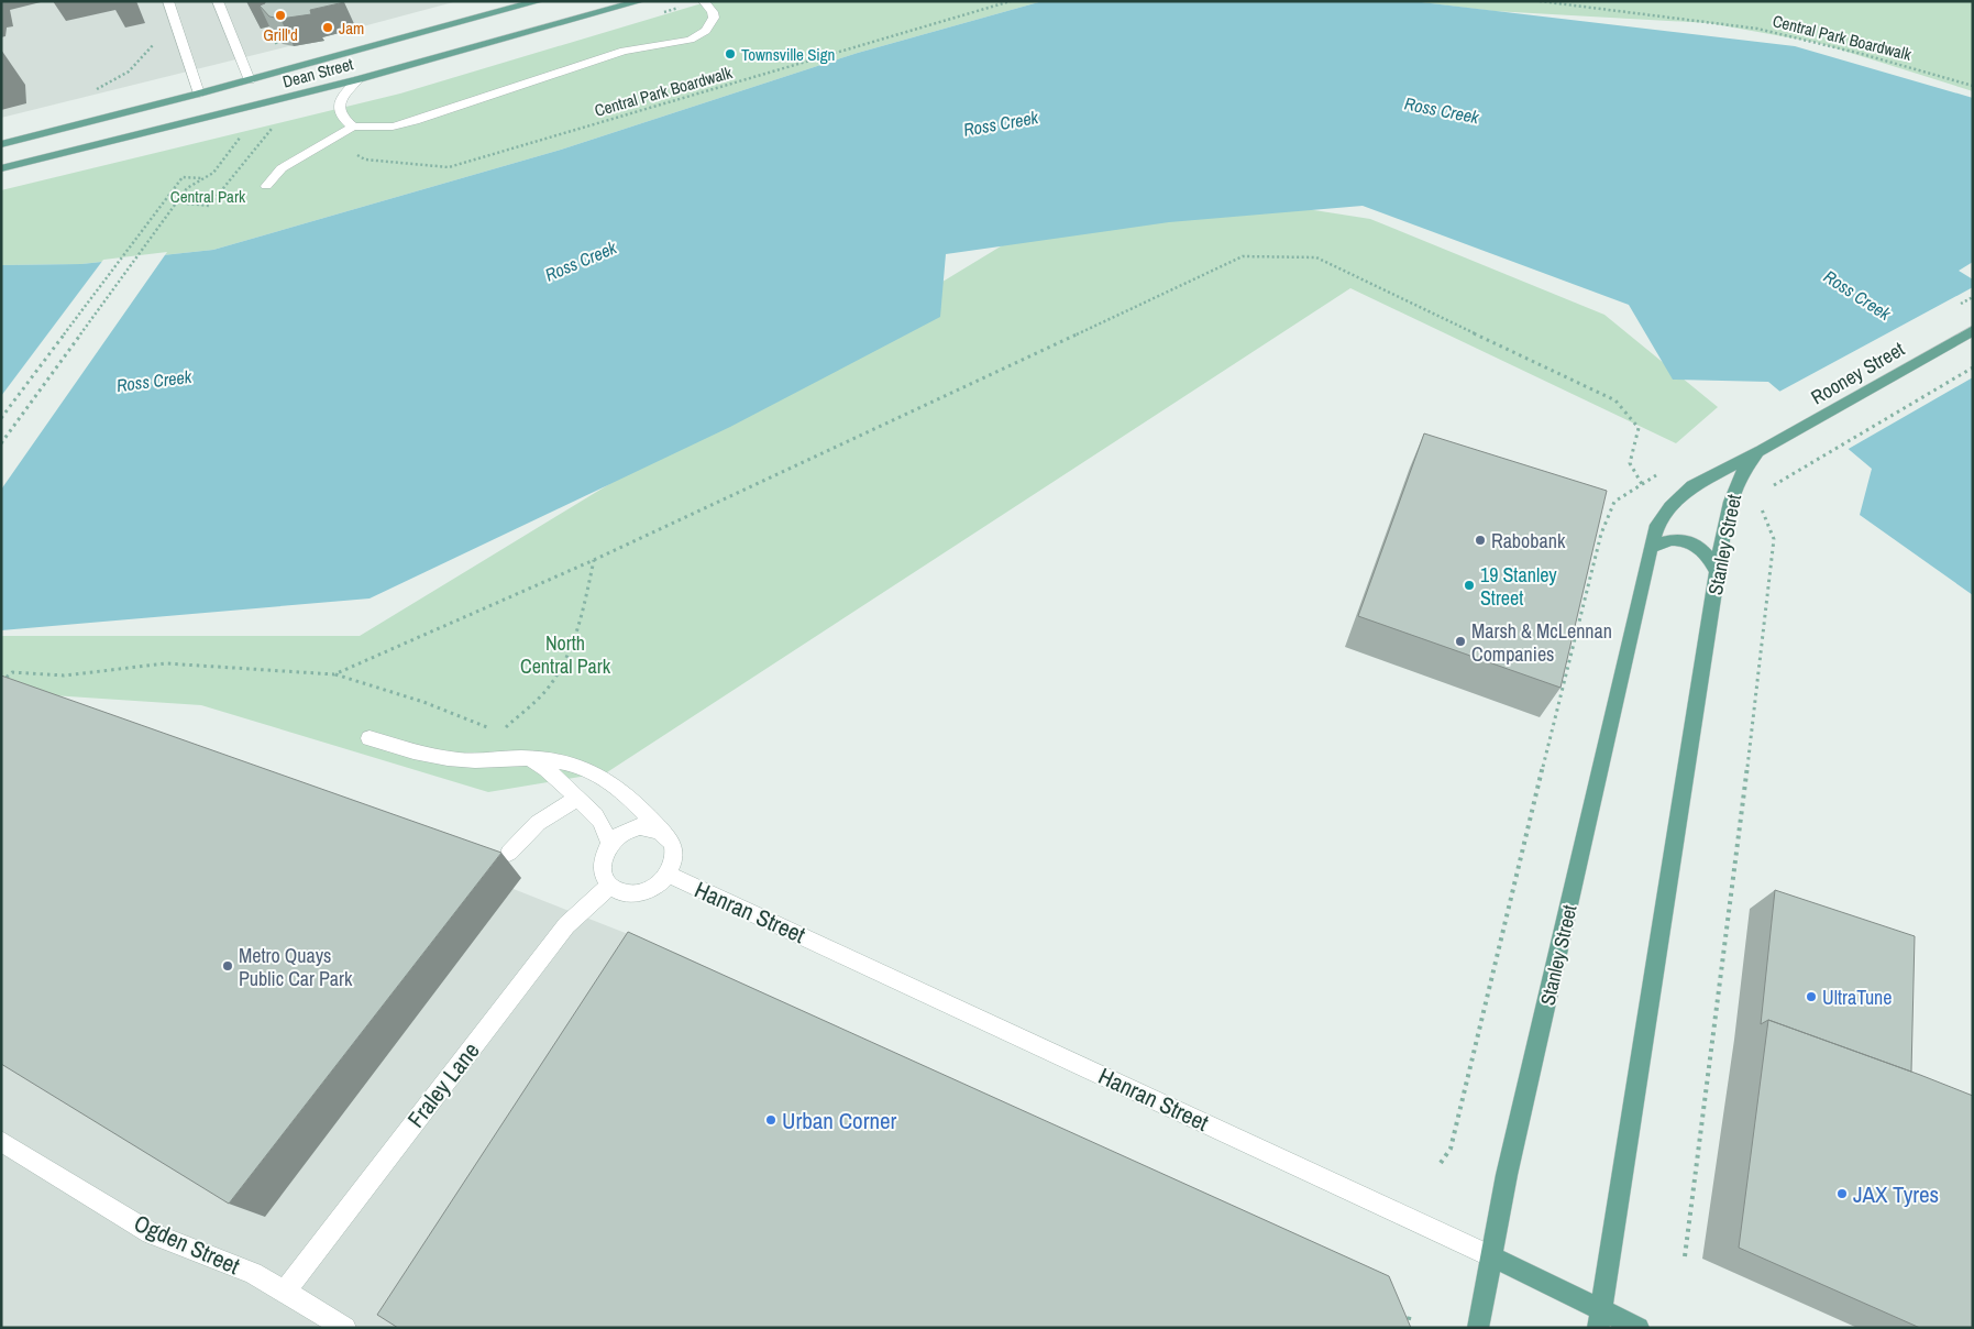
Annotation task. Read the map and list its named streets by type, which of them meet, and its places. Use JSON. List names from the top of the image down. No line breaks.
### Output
{"streets":{"main road":["Dean Street","Rooney Street","Stanley Street","Hanran Street"],"street":["Fraley Lane","Ogden Street"],"path":["Central Park Boardwalk"]},"crossings":[["Rooney Street","Stanley Street"],["Stanley Street","Hanran Street"],["Hanran Street","Fraley Lane"],["Fraley Lane","Ogden Street"]],"water":["Ross Creek"],"parks":["Central Park","North Central Park"],"places":["Grill'd","Jam","Townsville Sign","Rabobank","19 Stanley Street","Marsh & McLennan Companies","Metro Quays Public Car Park","UltraTune","Urban Corner","JAX Tyres"]}
